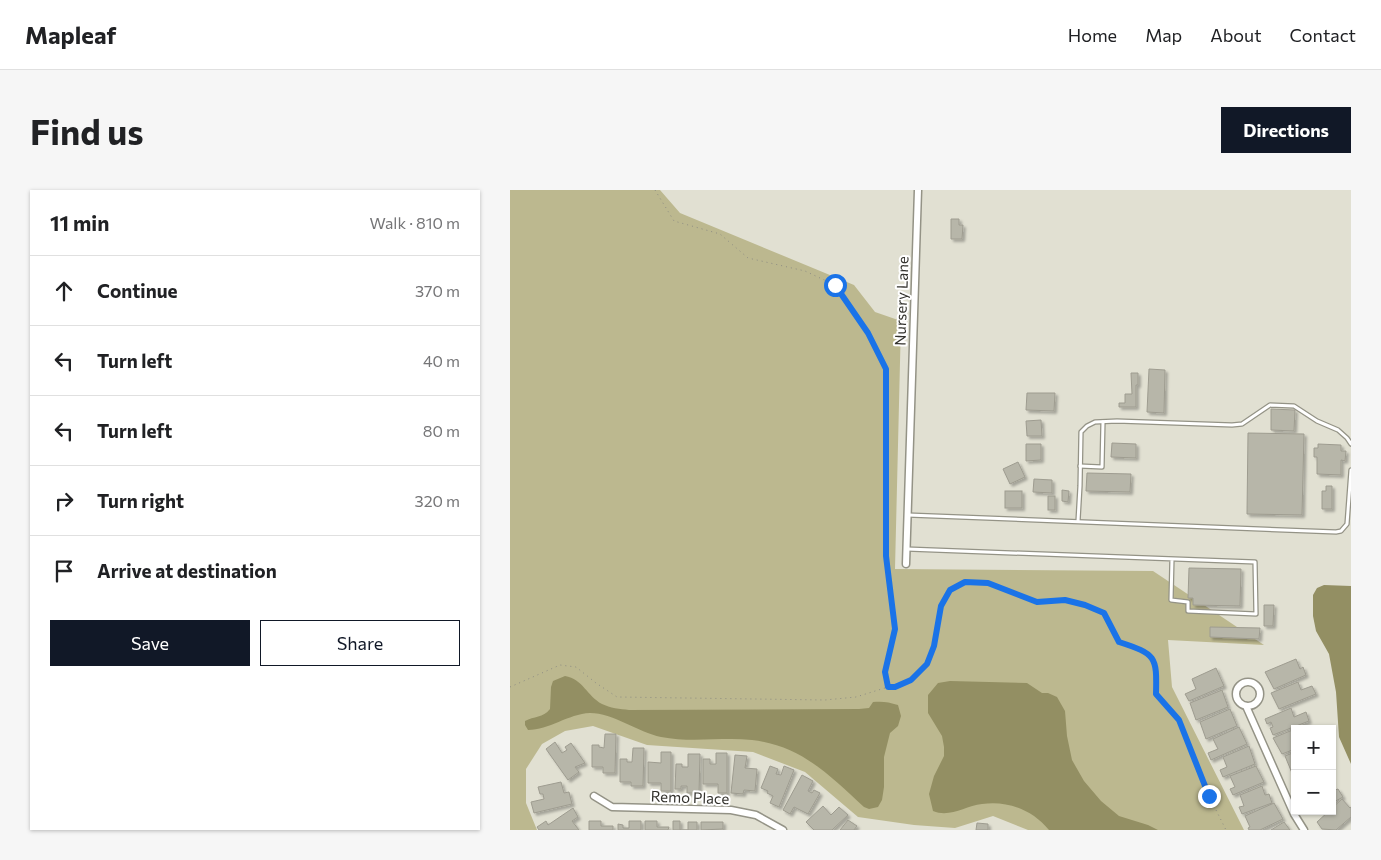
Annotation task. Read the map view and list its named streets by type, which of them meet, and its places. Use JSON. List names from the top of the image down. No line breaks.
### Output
{"streets":{"street":["Nursery Lane","Remo Place"]},"page":{"header":"Mapleaf","nav":["Home","Map","About","Contact"],"buttons":["Directions",["Save","Share"]],"title":"Find us","heading":["11 min","Walk · 810 m"],"list":[["Continue","370 m"],["Turn left","40 m"],["Turn left","80 m"],["Turn right","320 m"],"Arrive at destination"],"map_buttons":["+","−"]}}
